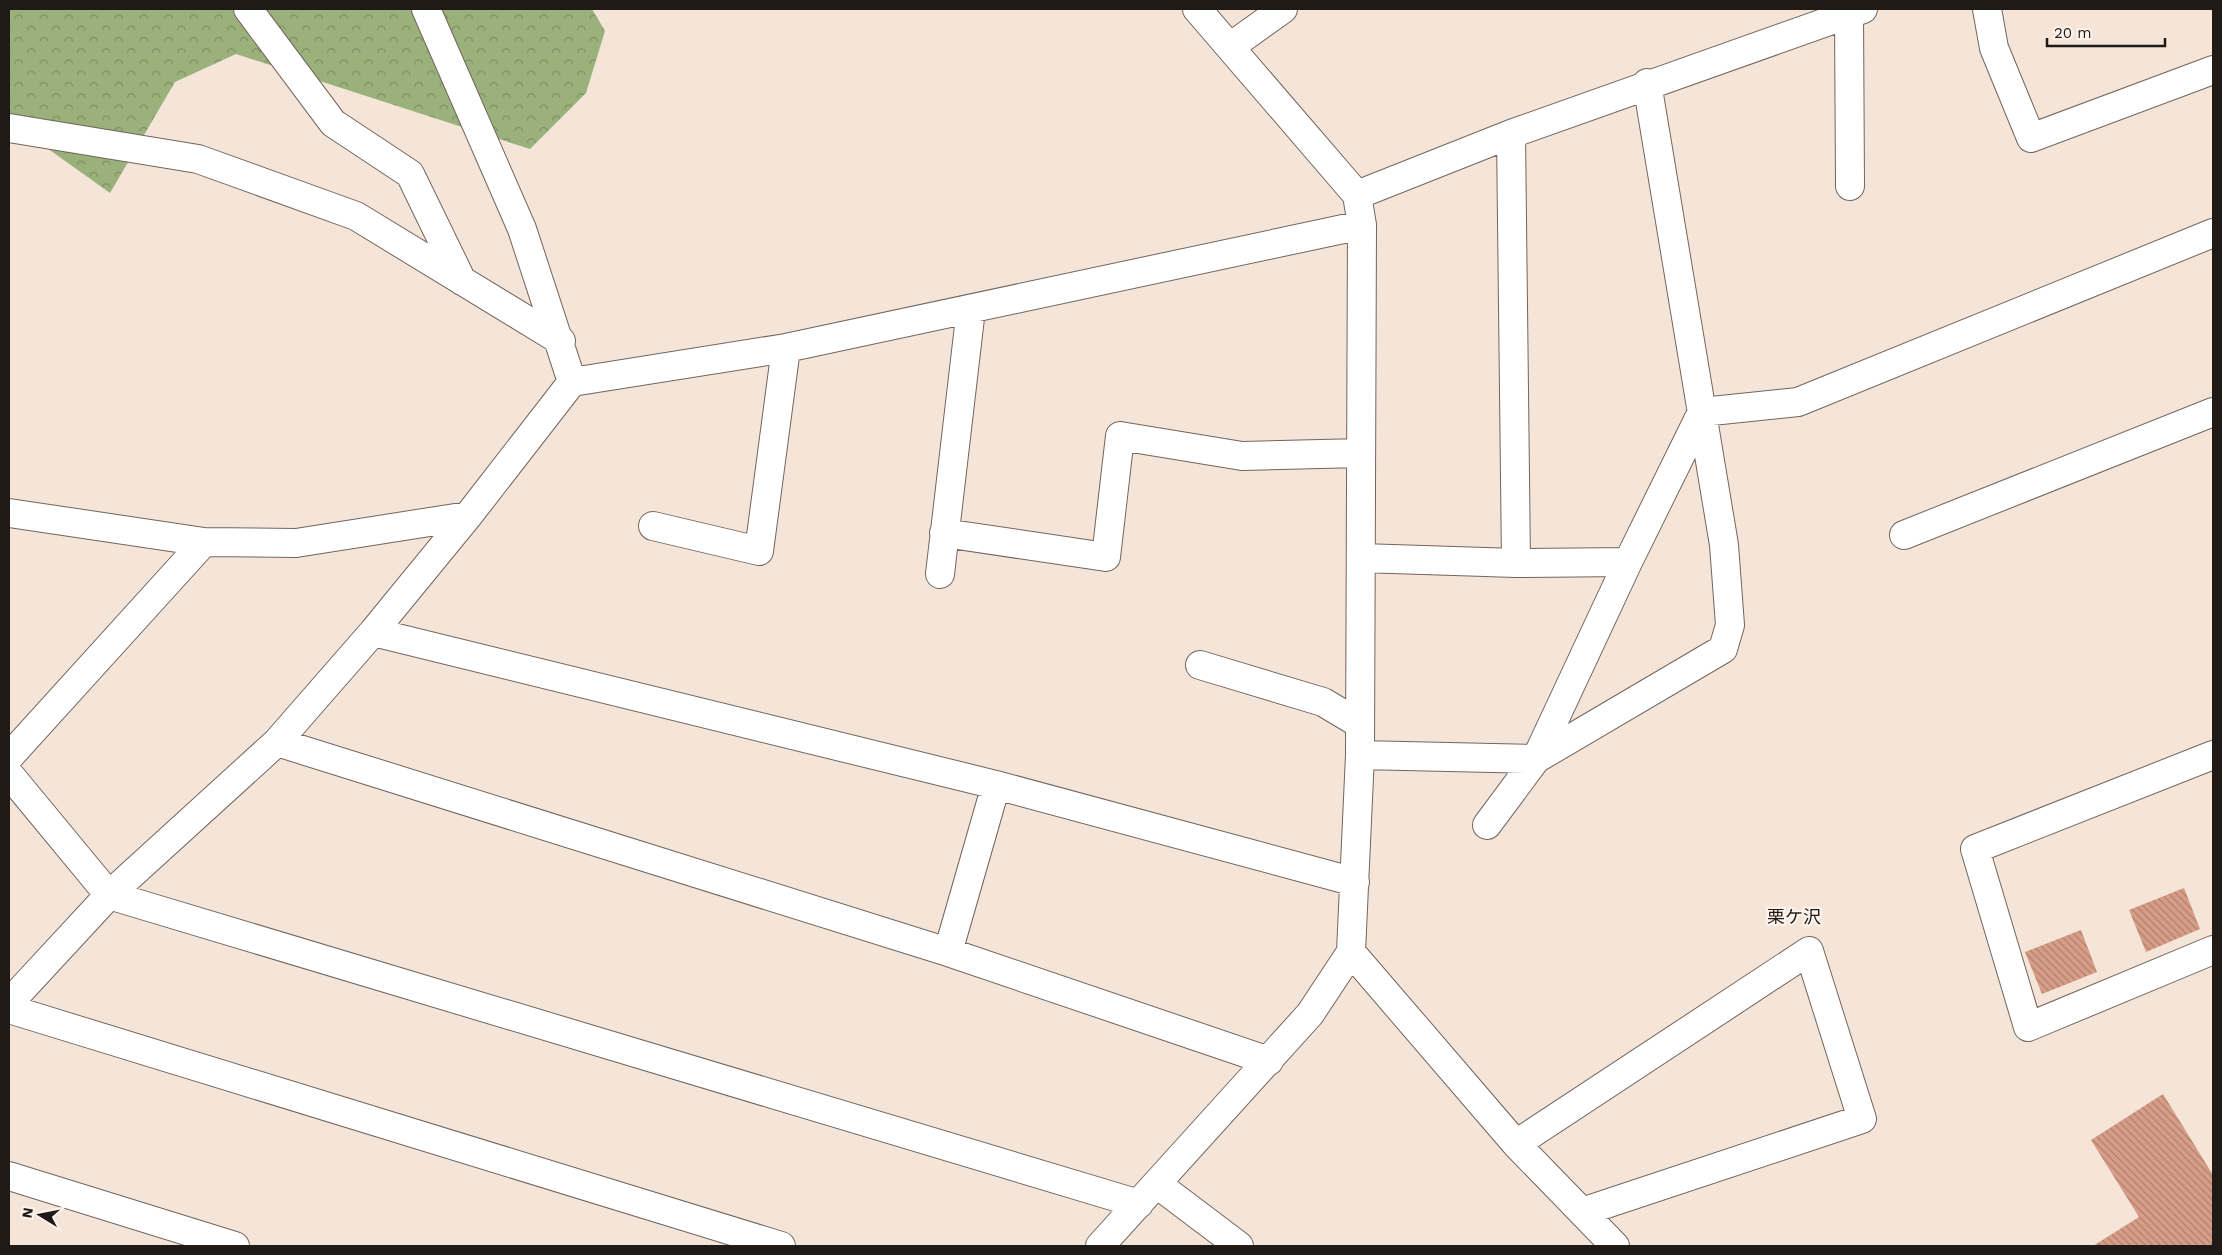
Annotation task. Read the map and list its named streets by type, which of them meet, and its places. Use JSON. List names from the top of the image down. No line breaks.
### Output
{"districts":["栗ケ沢"],"scale_bar":"20 m","north":"left"}
